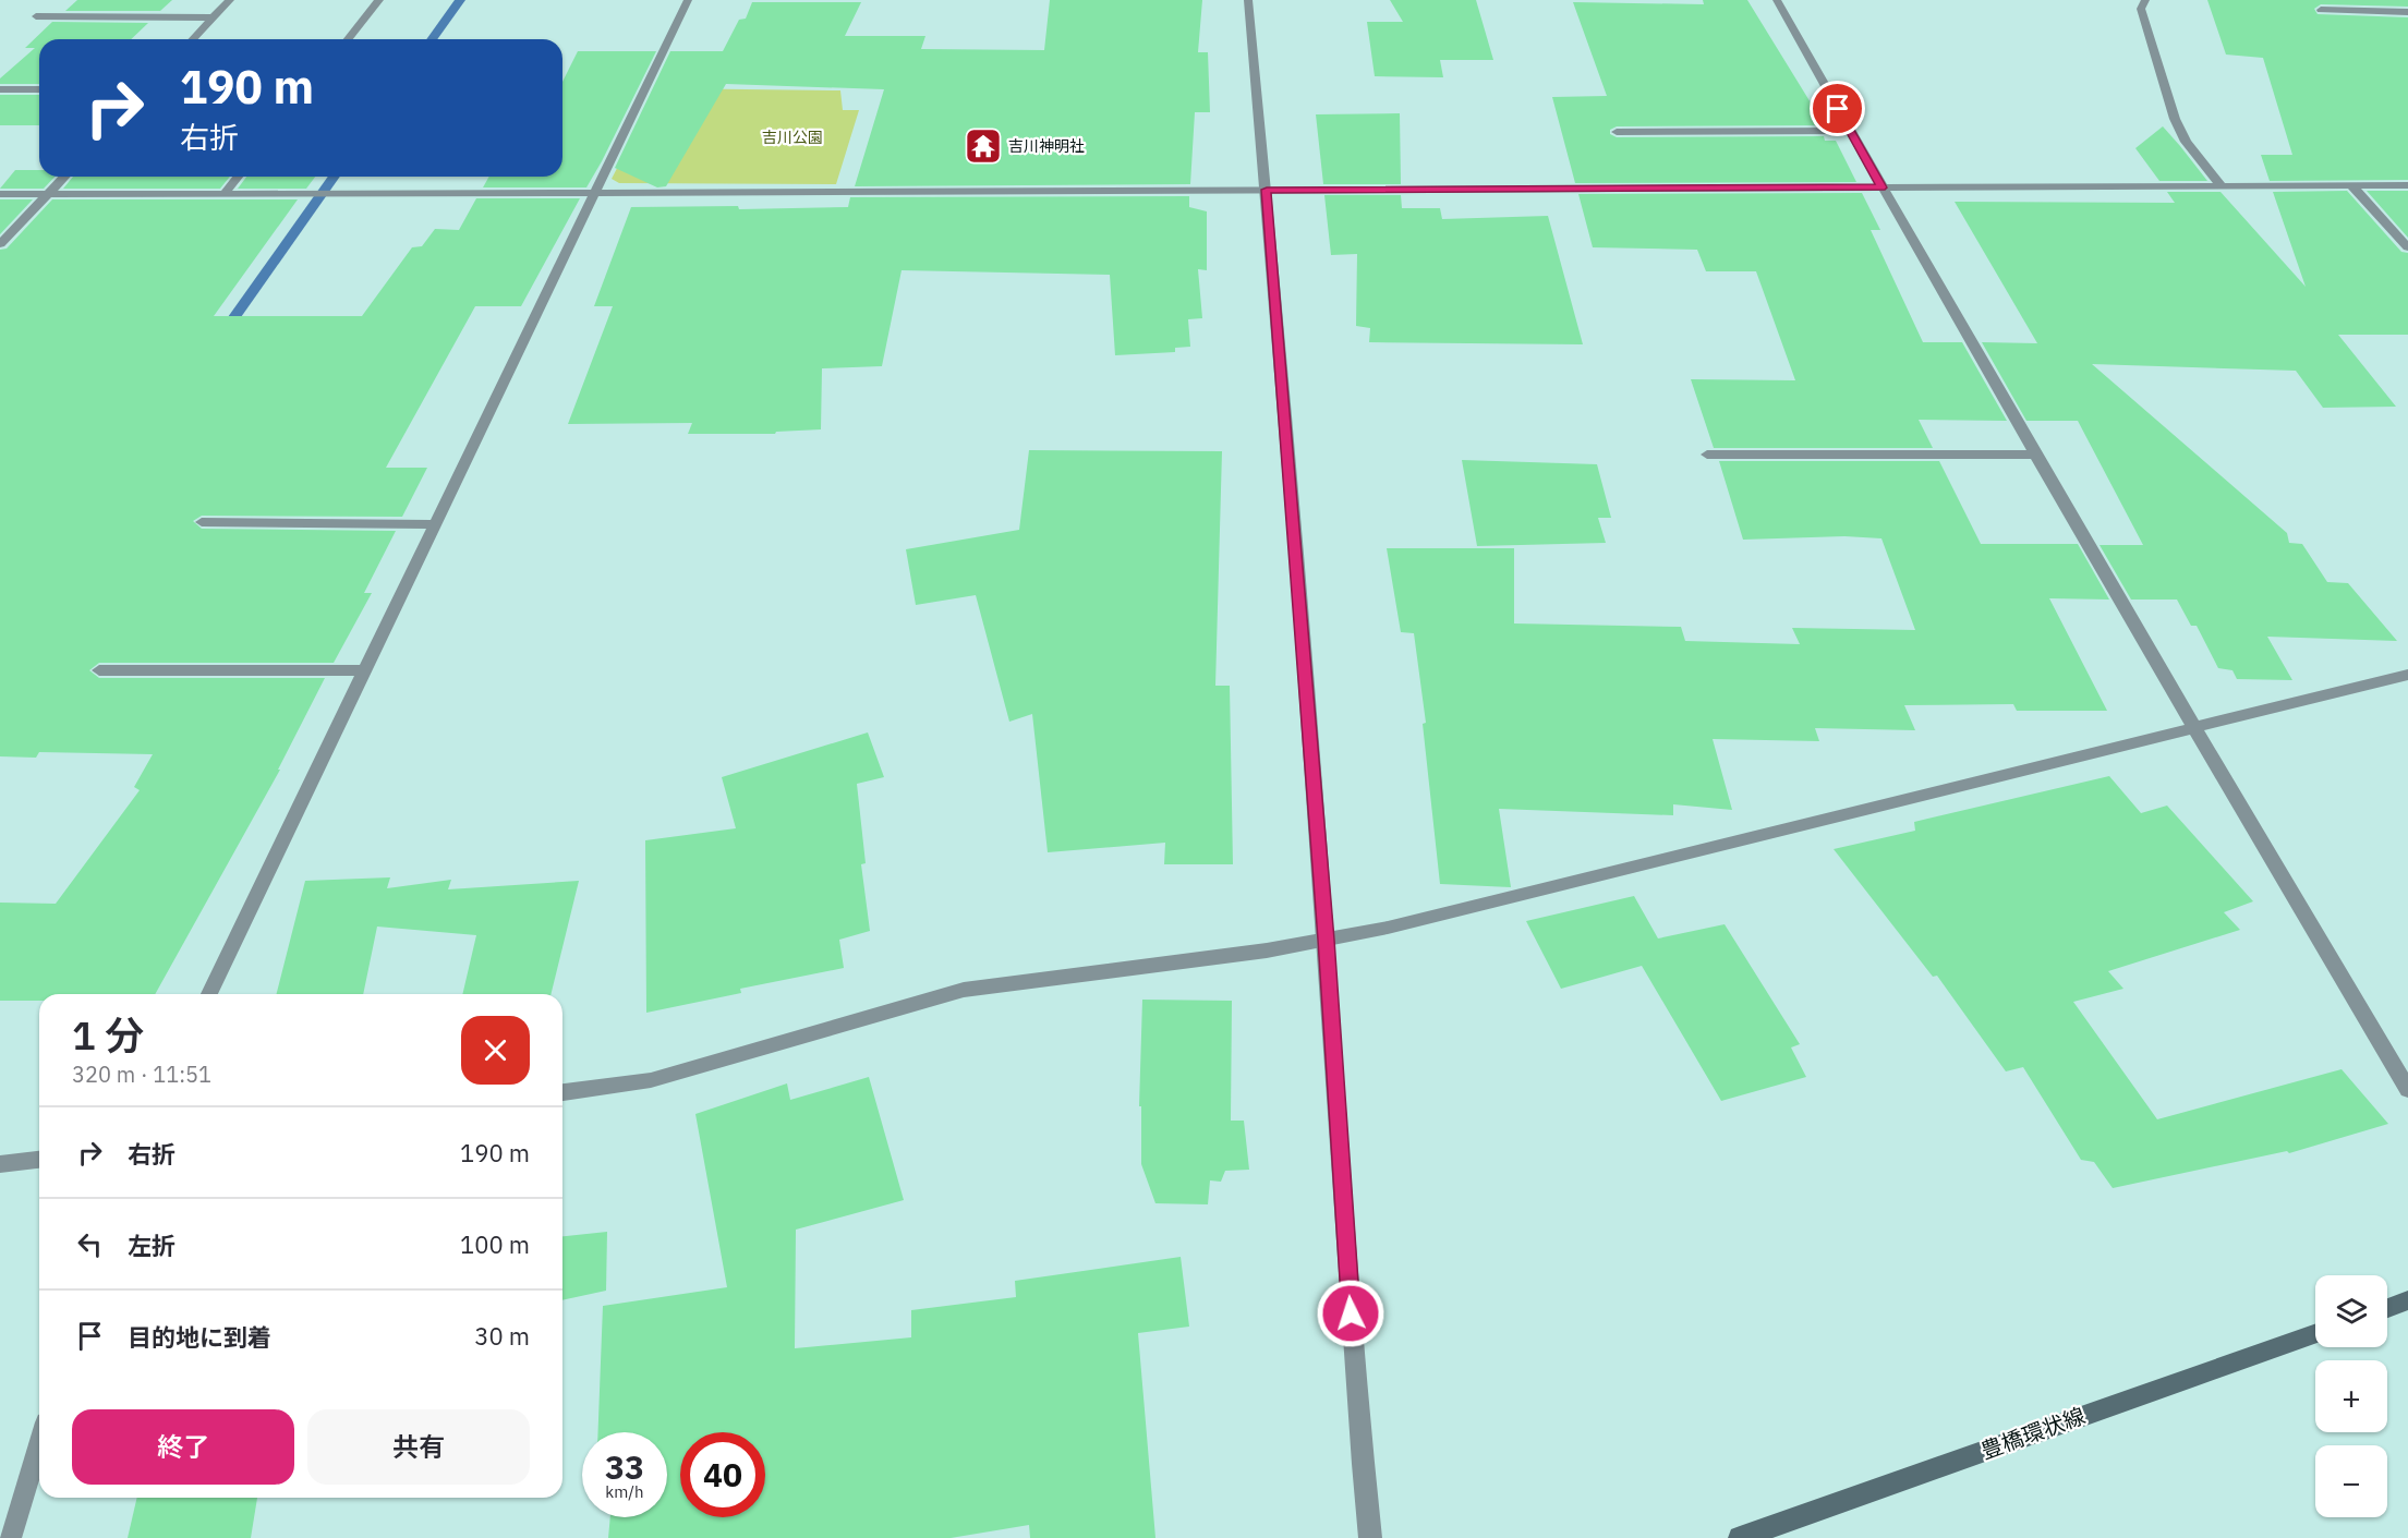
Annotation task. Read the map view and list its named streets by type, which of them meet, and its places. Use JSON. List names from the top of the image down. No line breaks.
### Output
{"streets":{"main road":["豊橋環状線"]},"parks":["吉川公園"],"places":{"temple":["吉川神明社"]},"page":{"turn":["190 m","右折"],"heading":["1 分","320 m · 11:51"],"list":[{"name":"右折","value":"190 m"},{"name":"左折","value":"100 m"},{"name":"目的地に到着","value":"30 m"}],"map_buttons":["+","−"],"buttons":["終了","共有"],"speed":"33 km/h","limit":"40"}}
